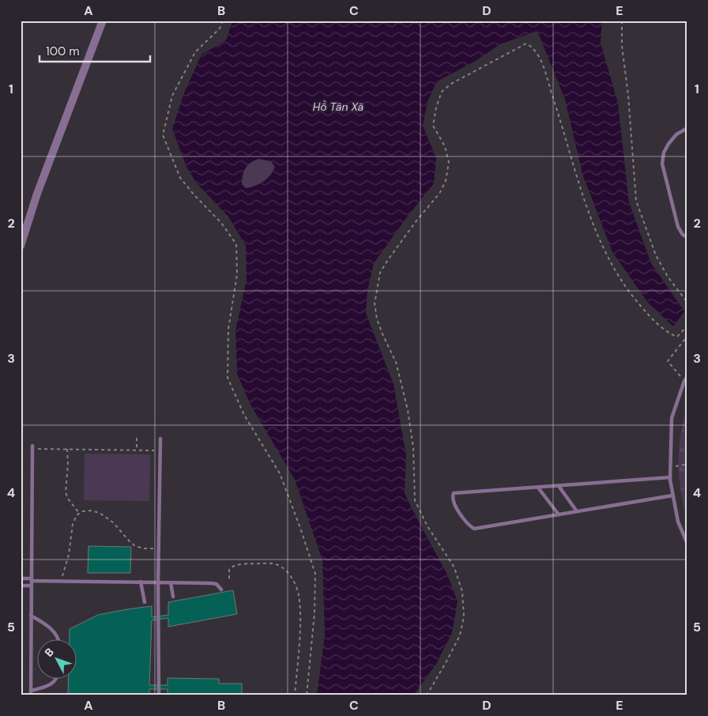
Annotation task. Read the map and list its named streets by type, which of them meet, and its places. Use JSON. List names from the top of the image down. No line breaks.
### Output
{"water":["Hồ Tân Xã"],"scale_bar":"100 m","north":"top left","grid":{"columns":["A","B","C","D","E"],"rows":["1","2","3","4","5"]}}
